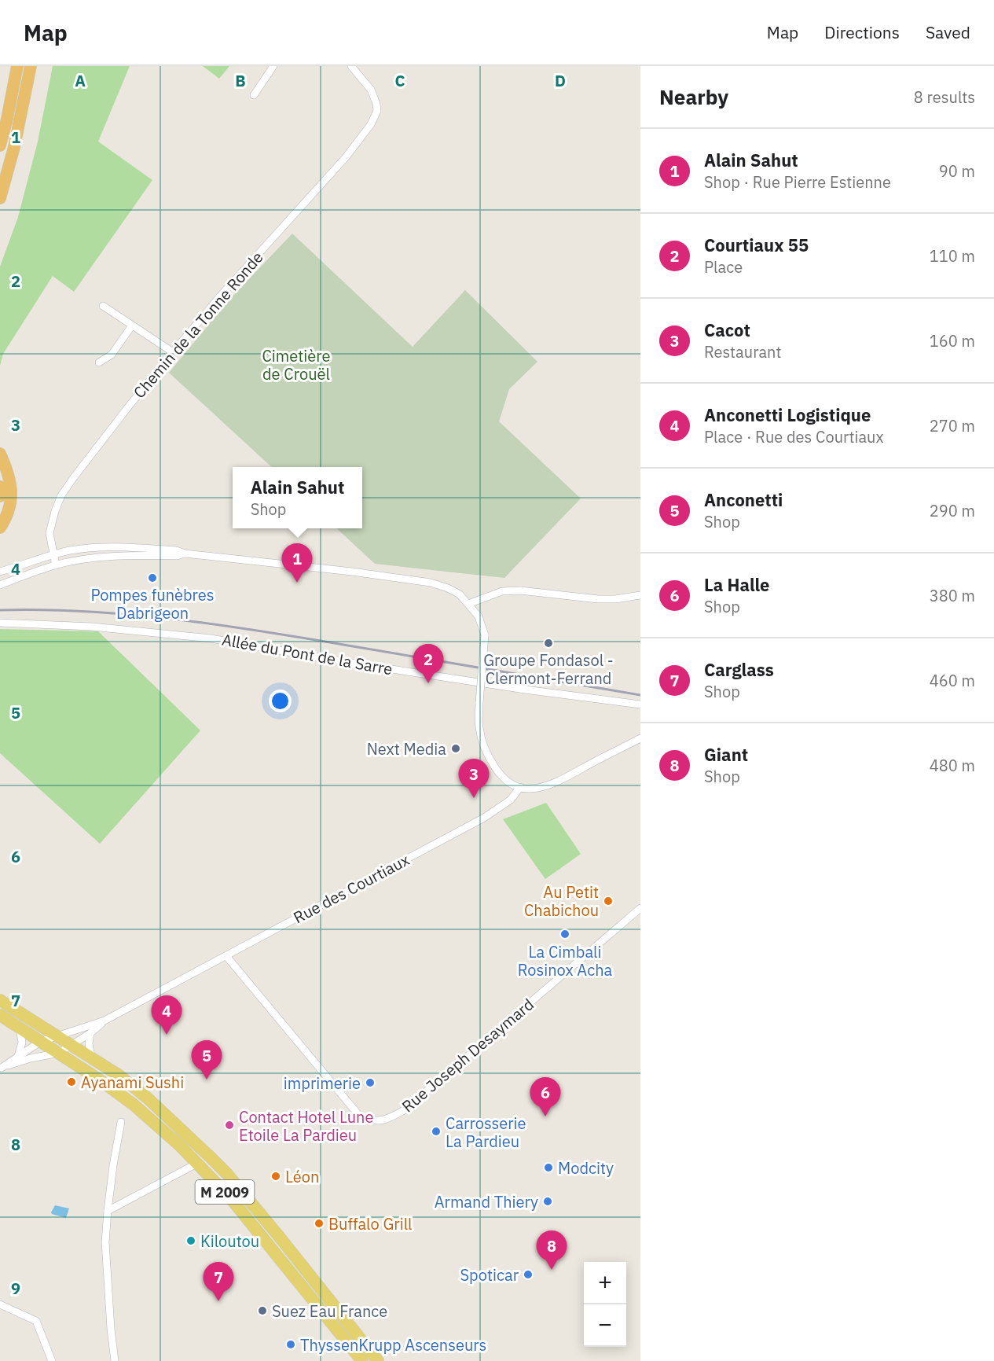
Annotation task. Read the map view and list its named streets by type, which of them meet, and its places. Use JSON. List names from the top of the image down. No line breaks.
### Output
{"streets":{"main road":["M 2009"],"street":["Chemin de la Tonne Ronde","Allée du Pont de la Sarre","Rue des Courtiaux","Rue Joseph Desaymard"]},"crossings":[["Rue des Courtiaux","Rue Joseph Desaymard"],["Rue des Courtiaux","M 2009"]],"parks":["Cimetière de Crouël"],"places":["Pompes funèbres Dabrigeon","Groupe Fondasol - Clermont-Ferrand","Next Media","Au Petit Chabichou","La Cimbali Rosinox Acha","Ayanami Sushi","imprimerie","Contact Hotel Lune Etoile La Pardieu","Carrosserie La Pardieu","Modcity","Léon","Armand Thiery","Buffalo Grill","Kiloutou","Spoticar","Suez Eau France","ThyssenKrupp Ascenseurs"],"page":{"header":"Map","nav":["Map","Directions","Saved"],"heading":["Nearby","8 results"],"list":[{"mark":"1","name":"Alain Sahut","note":"Shop · Rue Pierre Estienne","value":"90 m"},{"mark":"2","name":"Courtiaux 55","note":"Place","value":"110 m"},{"mark":"3","name":"Cacot","note":"Restaurant","value":"160 m"},{"mark":"4","name":"Anconetti Logistique","note":"Place · Rue des Courtiaux","value":"270 m"},{"mark":"5","name":"Anconetti","note":"Shop","value":"290 m"},{"mark":"6","name":"La Halle","note":"Shop","value":"380 m"},{"mark":"7","name":"Carglass","note":"Shop","value":"460 m"},{"mark":"8","name":"Giant","note":"Shop","value":"480 m"}],"popup":["Alain Sahut","Shop"],"pins":["1","2","3","4","5","6","8","7"],"map_buttons":["+","−"]},"grid":{"columns":["A","B","C","D"],"rows":["1","2","3","4","5","6","7","8","9"]}}
